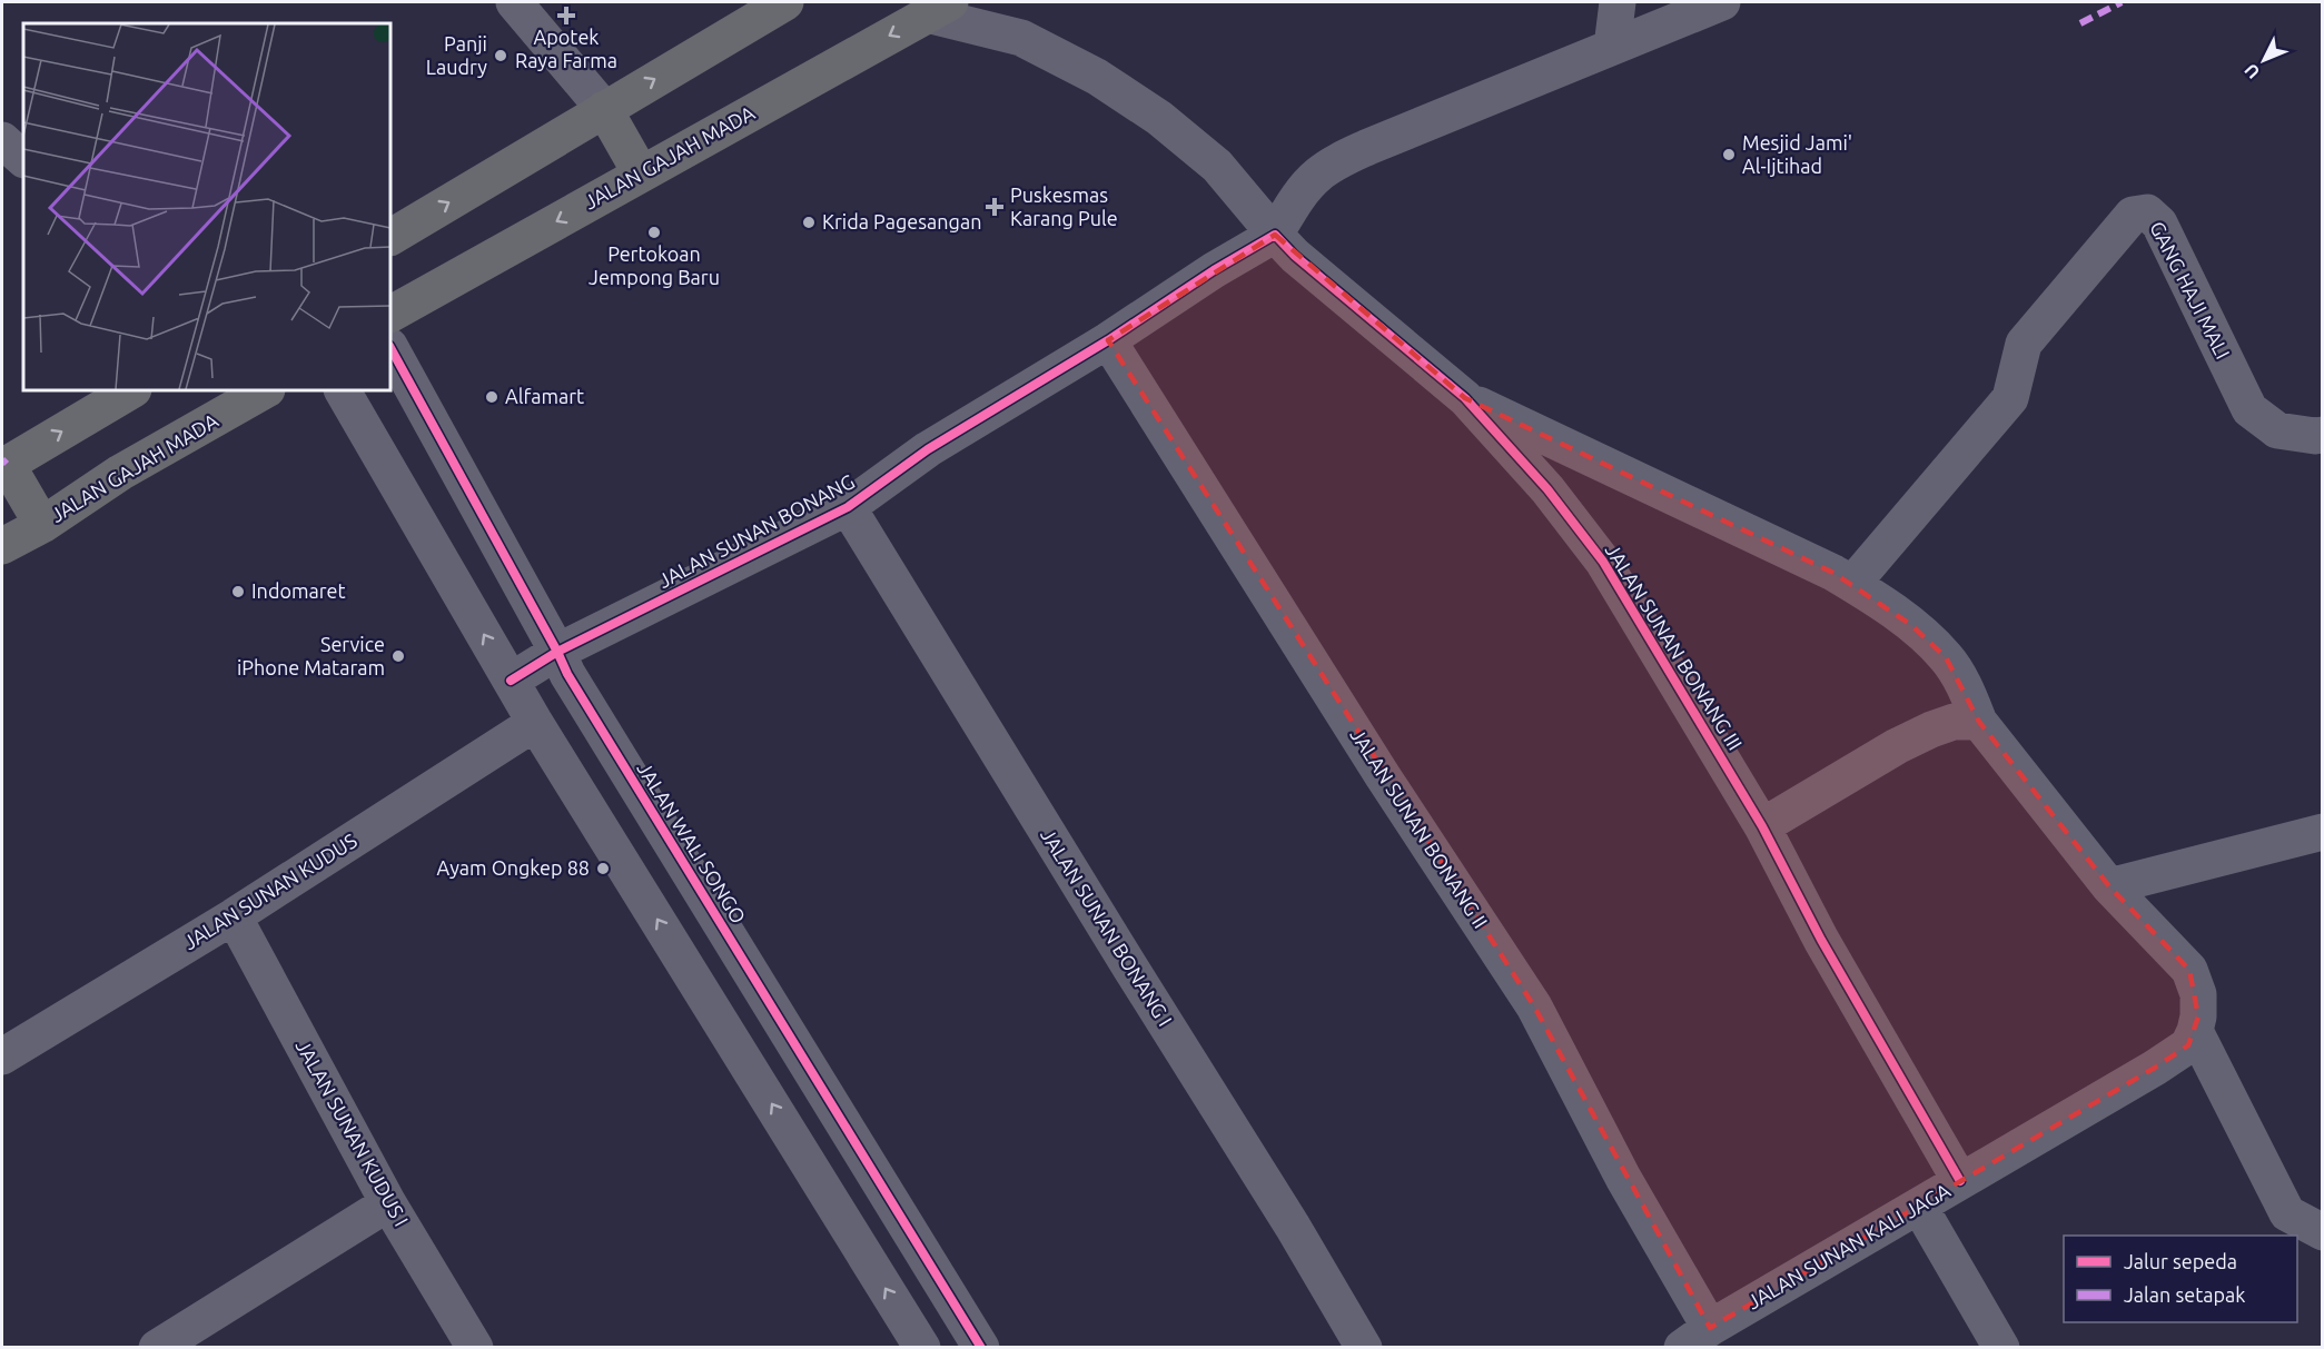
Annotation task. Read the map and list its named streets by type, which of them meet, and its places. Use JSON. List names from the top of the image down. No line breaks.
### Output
{"streets":{"main road":["JALAN GAJAH MADA"],"street":["GANG HAJI MALI","JALAN SUNAN BONANG","JALAN SUNAN BONANG III","JALAN SUNAN BONANG II","JALAN WALI SONGO","JALAN SUNAN KUDUS","JALAN SUNAN BONANG I","JALAN SUNAN KUDUS I","JALAN SUNAN KALI JAGA"]},"crossings":[["JALAN GAJAH MADA","JALAN SUNAN BONANG III"],["JALAN SUNAN BONANG","JALAN SUNAN BONANG III"],["JALAN SUNAN BONANG","JALAN SUNAN BONANG II"],["JALAN SUNAN BONANG","JALAN WALI SONGO"],["JALAN SUNAN BONANG","JALAN SUNAN BONANG I"],["JALAN SUNAN BONANG III","JALAN SUNAN KALI JAGA"],["JALAN SUNAN BONANG II","JALAN SUNAN KALI JAGA"],["JALAN SUNAN KUDUS","JALAN SUNAN KUDUS I"]],"places":{"health":["Apotek Raya Farma","Puskesmas Karang Pule"],"other":["Panji Laudry","Mesjid Jami' Al-Ijtihad","Krida Pagesangan","Pertokoan Jempong Baru","Alfamart","Indomaret","Service iPhone Mataram","Ayam Ongkep 88"]},"legend":["Jalur sepeda","Jalan setapak"],"north":"bottom left"}
